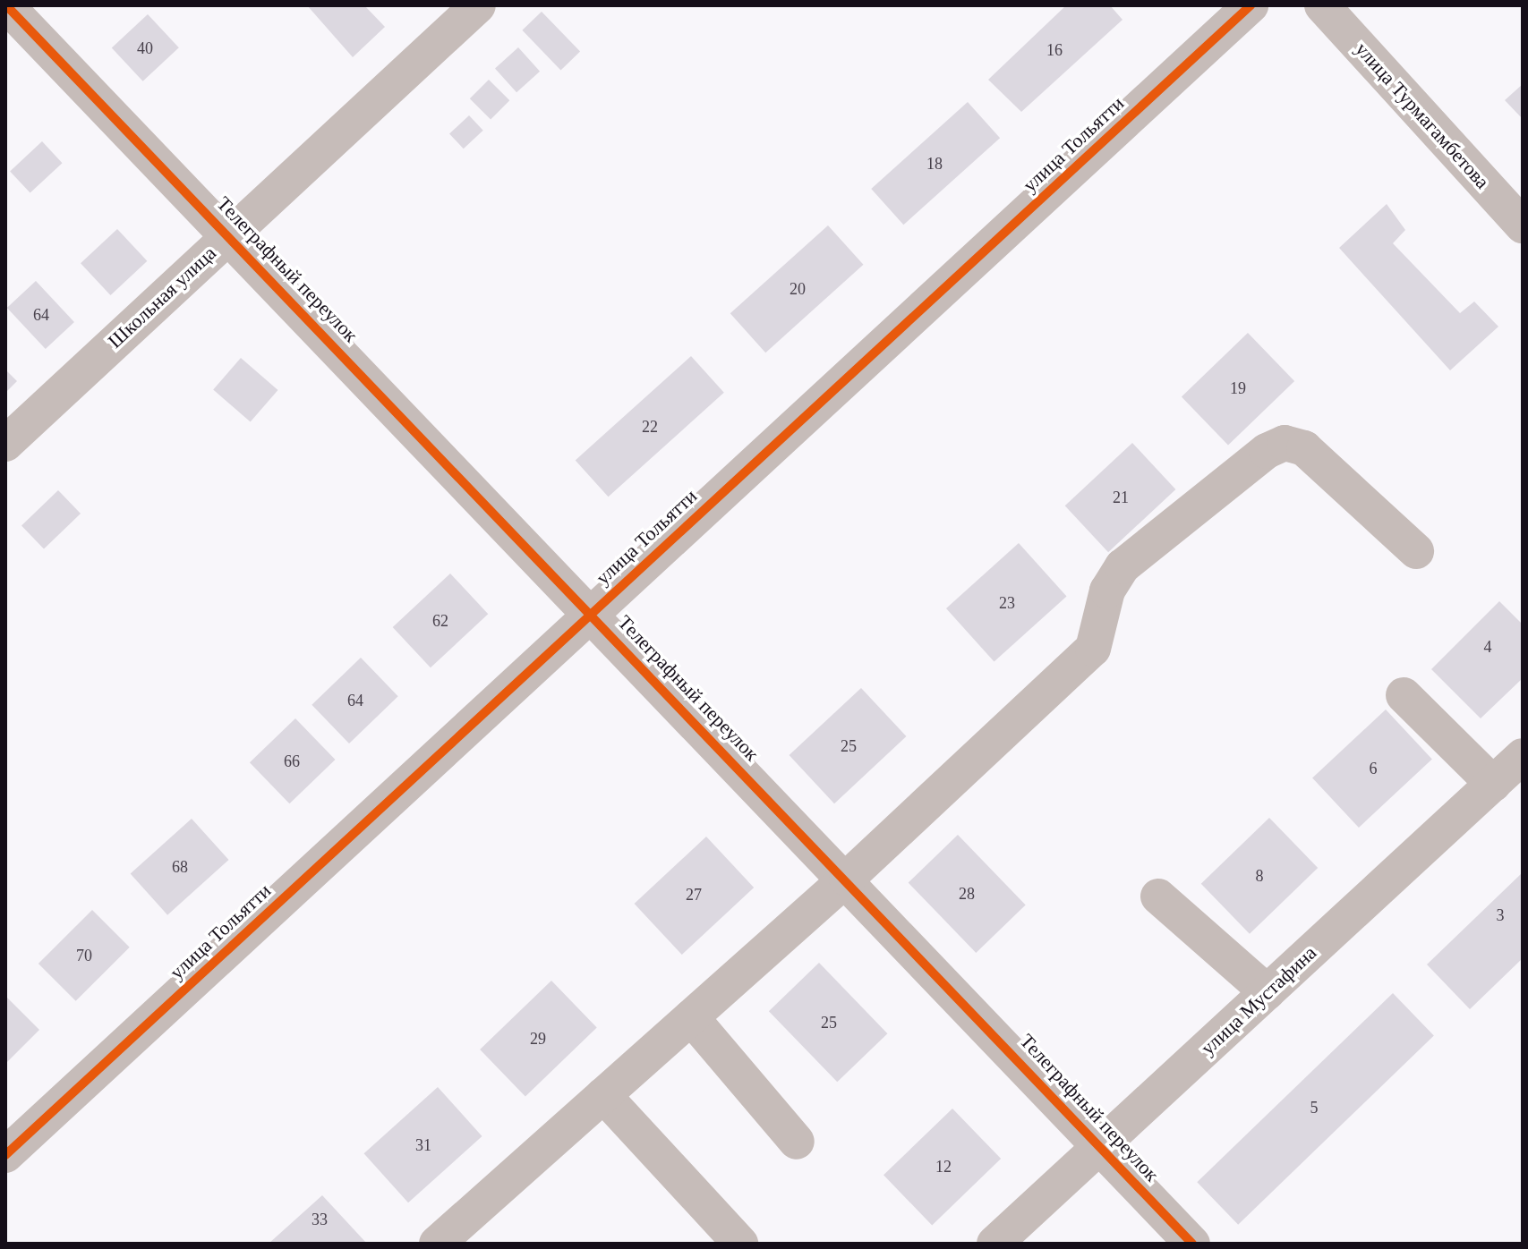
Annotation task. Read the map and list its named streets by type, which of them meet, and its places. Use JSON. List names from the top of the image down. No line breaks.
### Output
{"streets":{"street":["улица Турмагамбетова","улица Тольятти","Телеграфный переулок","Школьная улица","улица Мустафина"]},"crossings":[["улица Тольятти","Телеграфный переулок"],["Телеграфный переулок","Школьная улица"],["Телеграфный переулок","улица Мустафина"]],"house_numbers":["40","16","18","20","64","19","22","21","23","62","4","64","25","66","6","68","8","28","27","3","70","25","29","5","31","12","33"]}
